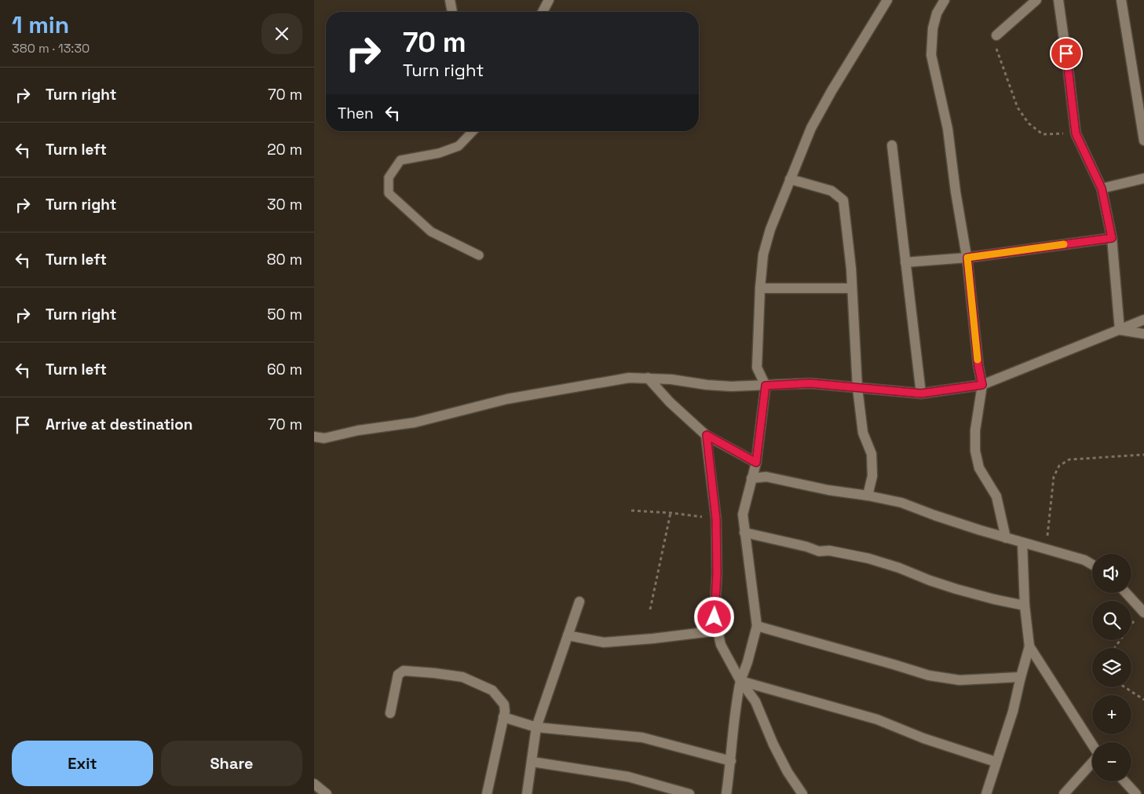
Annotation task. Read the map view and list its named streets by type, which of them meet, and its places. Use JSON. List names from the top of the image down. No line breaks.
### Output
{"page":{"heading":["1 min","380 m · 13:30"],"turn":["70 m","Turn right"],"list":[{"name":"Turn right","value":"70 m"},{"name":"Turn left","value":"20 m"},{"name":"Turn right","value":"30 m"},{"name":"Turn left","value":"80 m"},{"name":"Turn right","value":"50 m"},{"name":"Turn left","value":"60 m"},{"name":"Arrive at destination","value":"70 m"}],"then":"Then","map_buttons":["+","−"],"buttons":["Exit","Share"]}}
